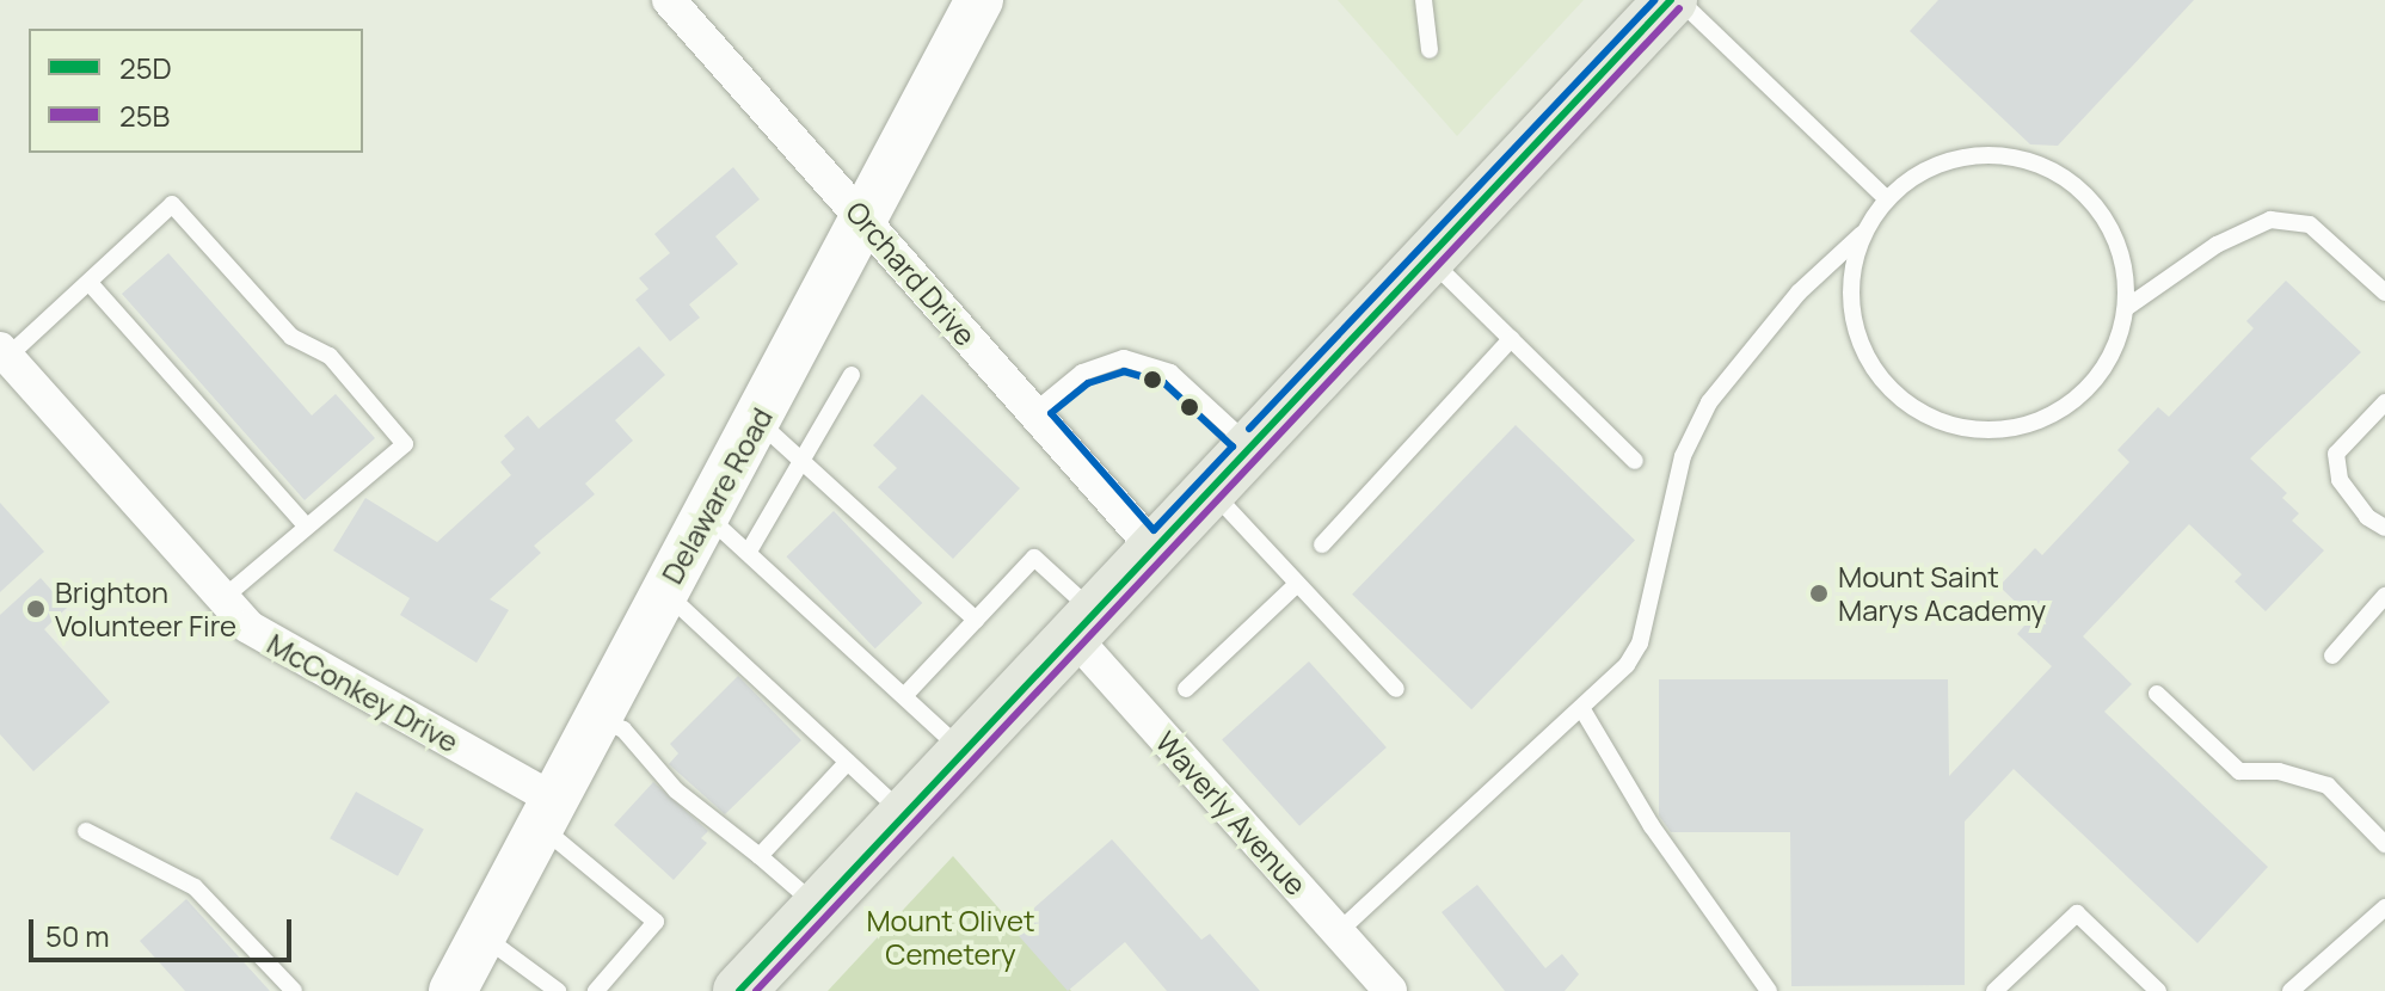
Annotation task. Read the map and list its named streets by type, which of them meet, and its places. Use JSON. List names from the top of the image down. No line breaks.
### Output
{"streets":{"street":["Orchard Drive","Delaware Road","McConkey Drive","Waverly Avenue"]},"crossings":[["Orchard Drive","Delaware Road"],["Delaware Road","McConkey Drive"]],"parks":["Mount Olivet Cemetery"],"places":["Mount Saint Marys Academy","Brighton Volunteer Fire"],"lines":["transit line 25D","transit line 25B"],"legend":["25D","25B"],"scale_bar":"50 m"}
